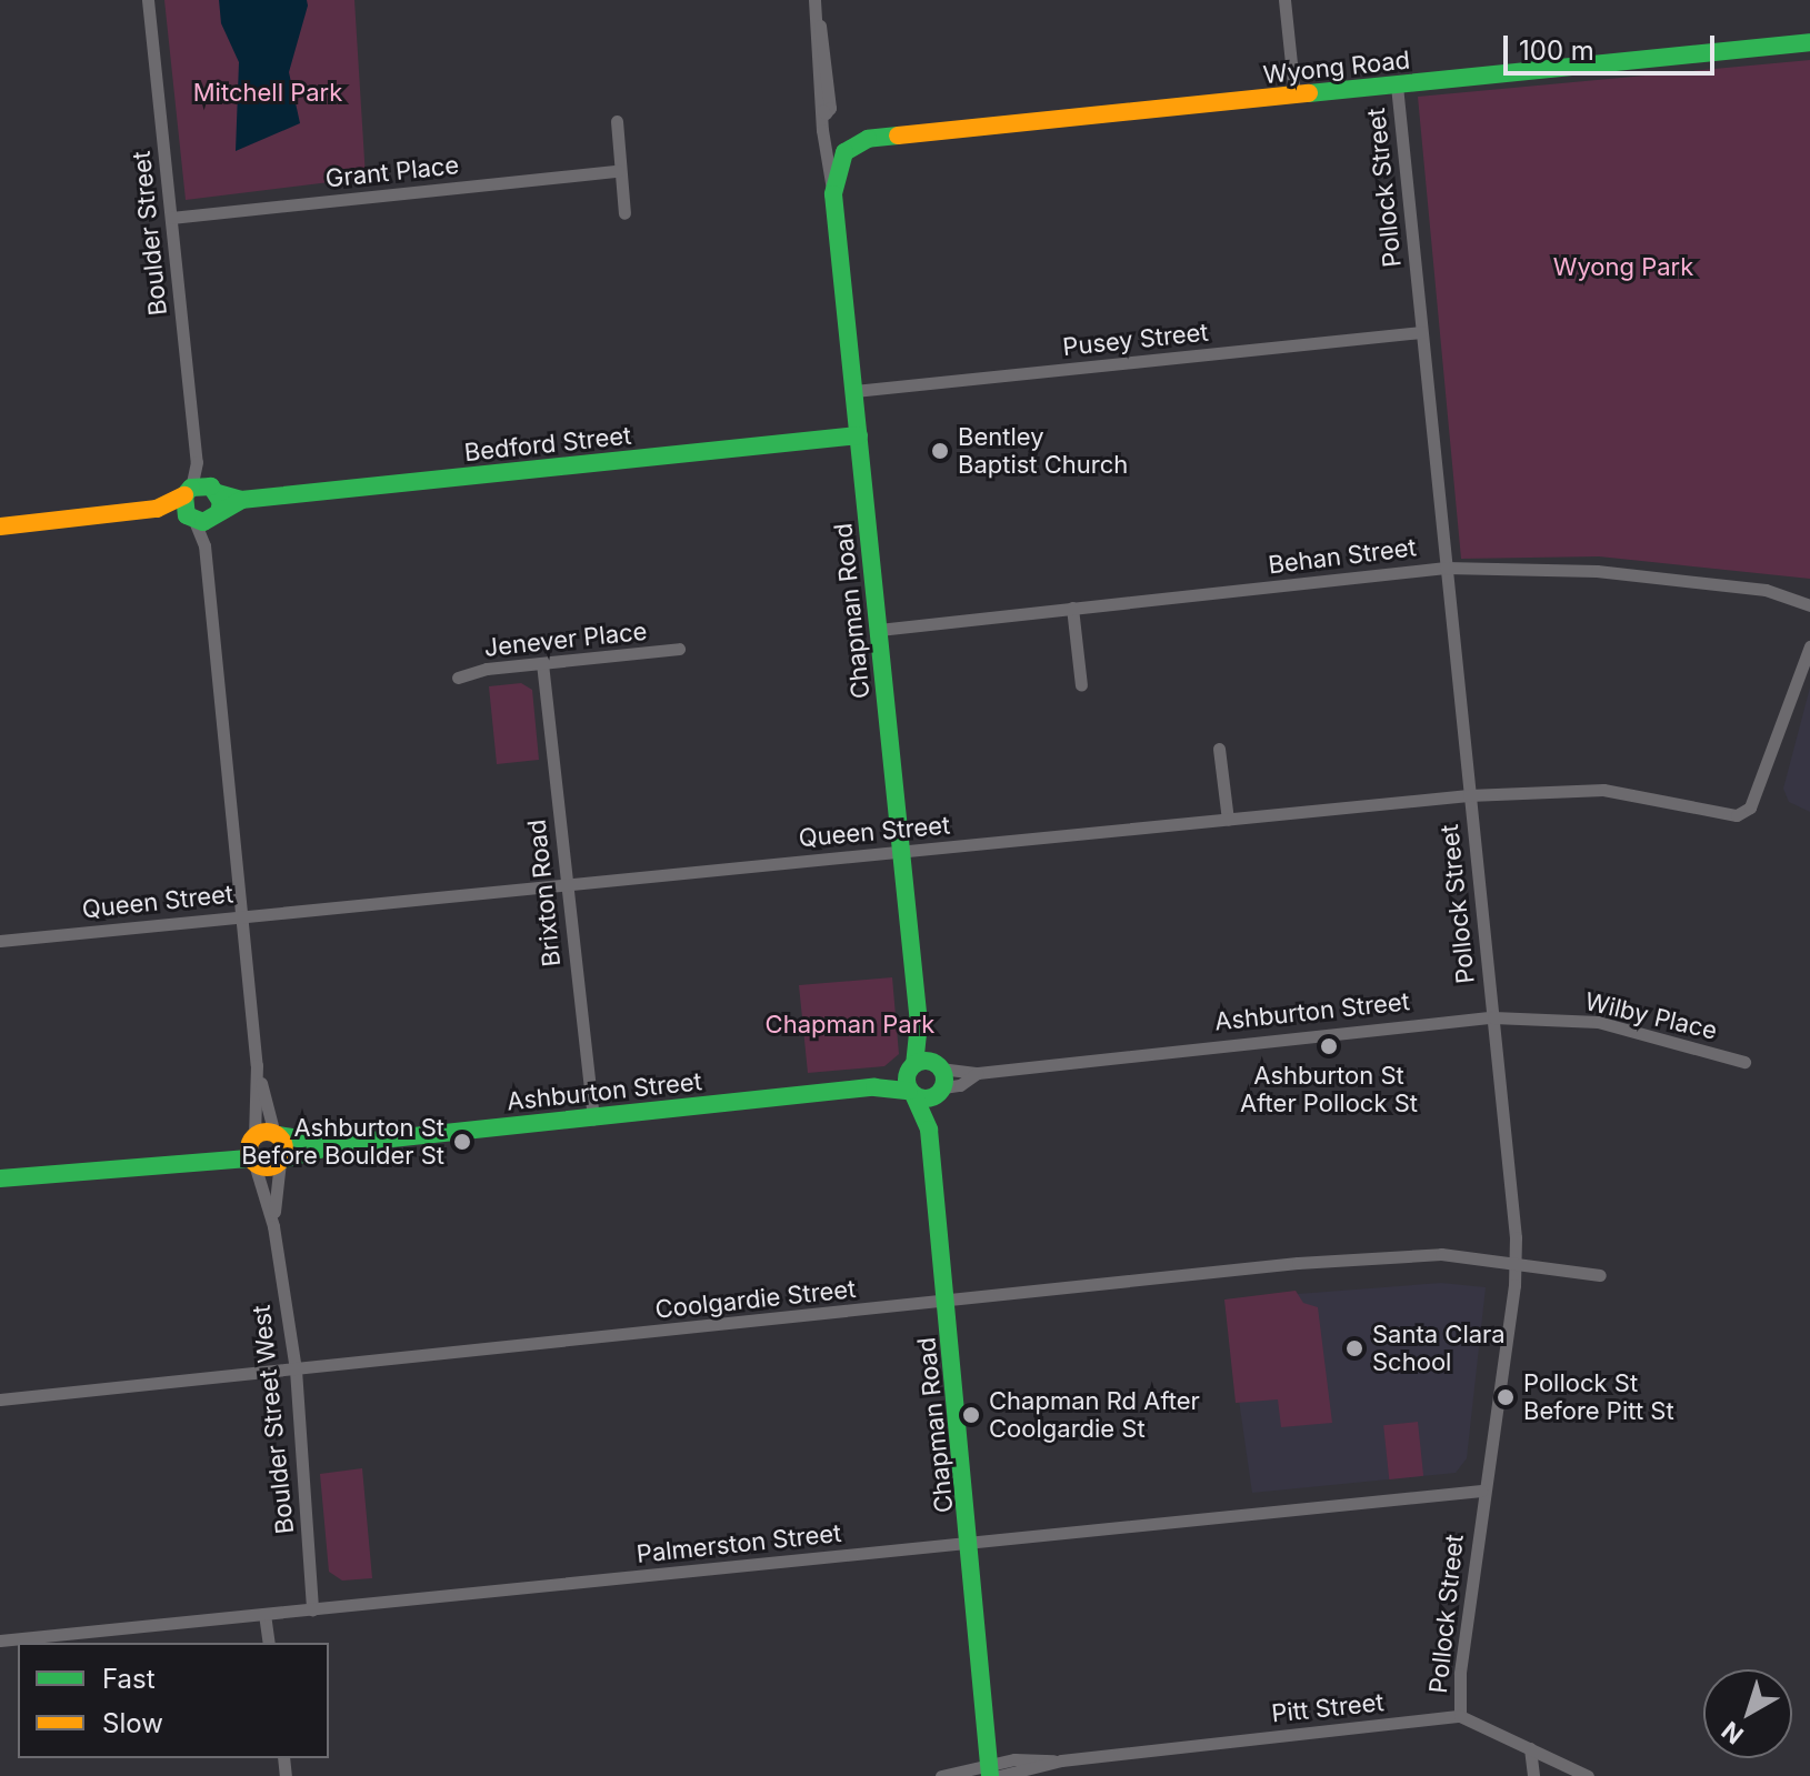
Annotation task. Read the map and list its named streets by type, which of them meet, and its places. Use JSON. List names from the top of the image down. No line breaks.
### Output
{"streets":{"street":["Wyong Road","Grant Place","Pollock Street","Boulder Street","Pusey Street","Bedford Street","Behan Street","Chapman Road","Jenever Place","Queen Street","Brixton Road","Ashburton Street","Wilby Place","Coolgardie Street","Boulder Street West","Palmerston Street","Pitt Street"]},"crossings":[["Wyong Road","Pollock Street"],["Wyong Road","Chapman Road"],["Grant Place","Boulder Street"],["Pollock Street","Pusey Street"],["Pollock Street","Behan Street"],["Pollock Street","Queen Street"],["Pollock Street","Ashburton Street"],["Pollock Street","Wilby Place"],["Pollock Street","Coolgardie Street"],["Pollock Street","Palmerston Street"],["Pollock Street","Pitt Street"],["Boulder Street","Bedford Street"],["Pusey Street","Chapman Road"],["Bedford Street","Chapman Road"],["Behan Street","Chapman Road"],["Chapman Road","Queen Street"],["Chapman Road","Ashburton Street"],["Chapman Road","Coolgardie Street"],["Chapman Road","Palmerston Street"],["Chapman Road","Pitt Street"],["Jenever Place","Brixton Road"],["Queen Street","Brixton Road"],["Brixton Road","Ashburton Street"],["Ashburton Street","Wilby Place"],["Ashburton Street","Boulder Street West"],["Coolgardie Street","Boulder Street West"],["Boulder Street West","Palmerston Street"]],"parks":["Mitchell Park","Wyong Park","Chapman Park"],"places":["Bentley Baptist Church","Ashburton St After Pollock St","Ashburton St Before Boulder St","Santa Clara School","Pollock St Before Pitt St","Chapman Rd After Coolgardie St"],"legend":["Fast","Slow"],"scale_bar":"100 m","north":"bottom left"}
